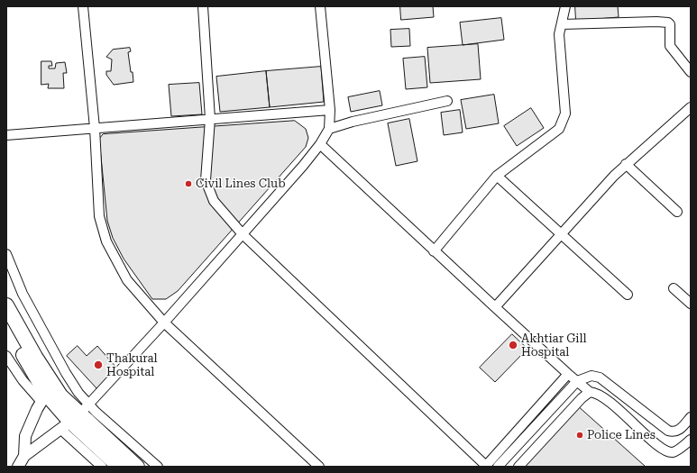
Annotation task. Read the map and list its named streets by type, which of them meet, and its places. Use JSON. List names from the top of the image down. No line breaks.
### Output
{"places":["Civil Lines Club","Akhtiar Gill Hospital","Thakural Hospital","Police Lines"]}
